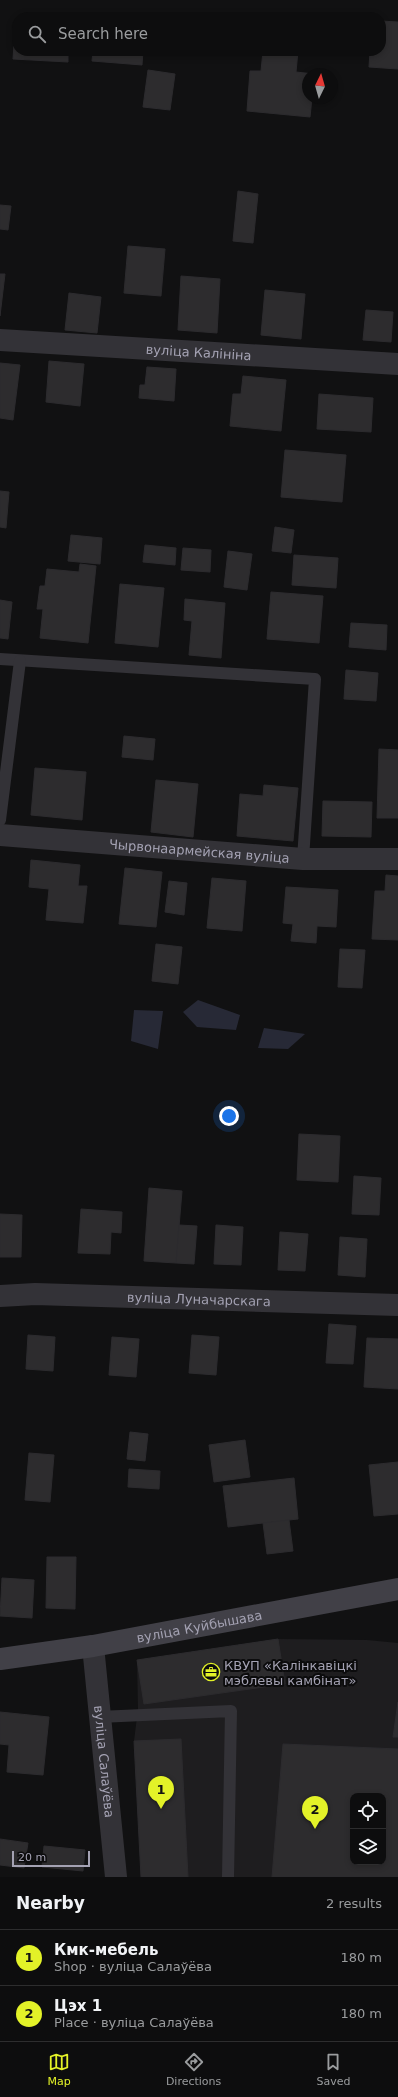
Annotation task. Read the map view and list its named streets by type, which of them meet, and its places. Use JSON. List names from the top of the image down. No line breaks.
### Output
{"streets":{"main road":["вуліца Куйбышава"],"street":["вуліца Калініна","Чырвонаармейская вуліца","вуліца Луначарскага","вуліца Салаўёва"]},"crossings":[["вуліца Куйбышава","вуліца Салаўёва"]],"places":{"office":["КВУП «Калінкавіцкі мэблевы камбінат»"]},"scale_bar":"20 m","north":"top","page":{"search":"Search here","pins":["1","2"],"scale":"20 m","heading":["Nearby","2 results"],"list":[{"mark":"1","name":"Кмк-мебель","note":"Shop · вуліца Салаўёва","value":"180 m"},{"mark":"2","name":"Цэх 1","note":"Place · вуліца Салаўёва","value":"180 m"}],"nav":["Map","Directions","Saved"]}}
